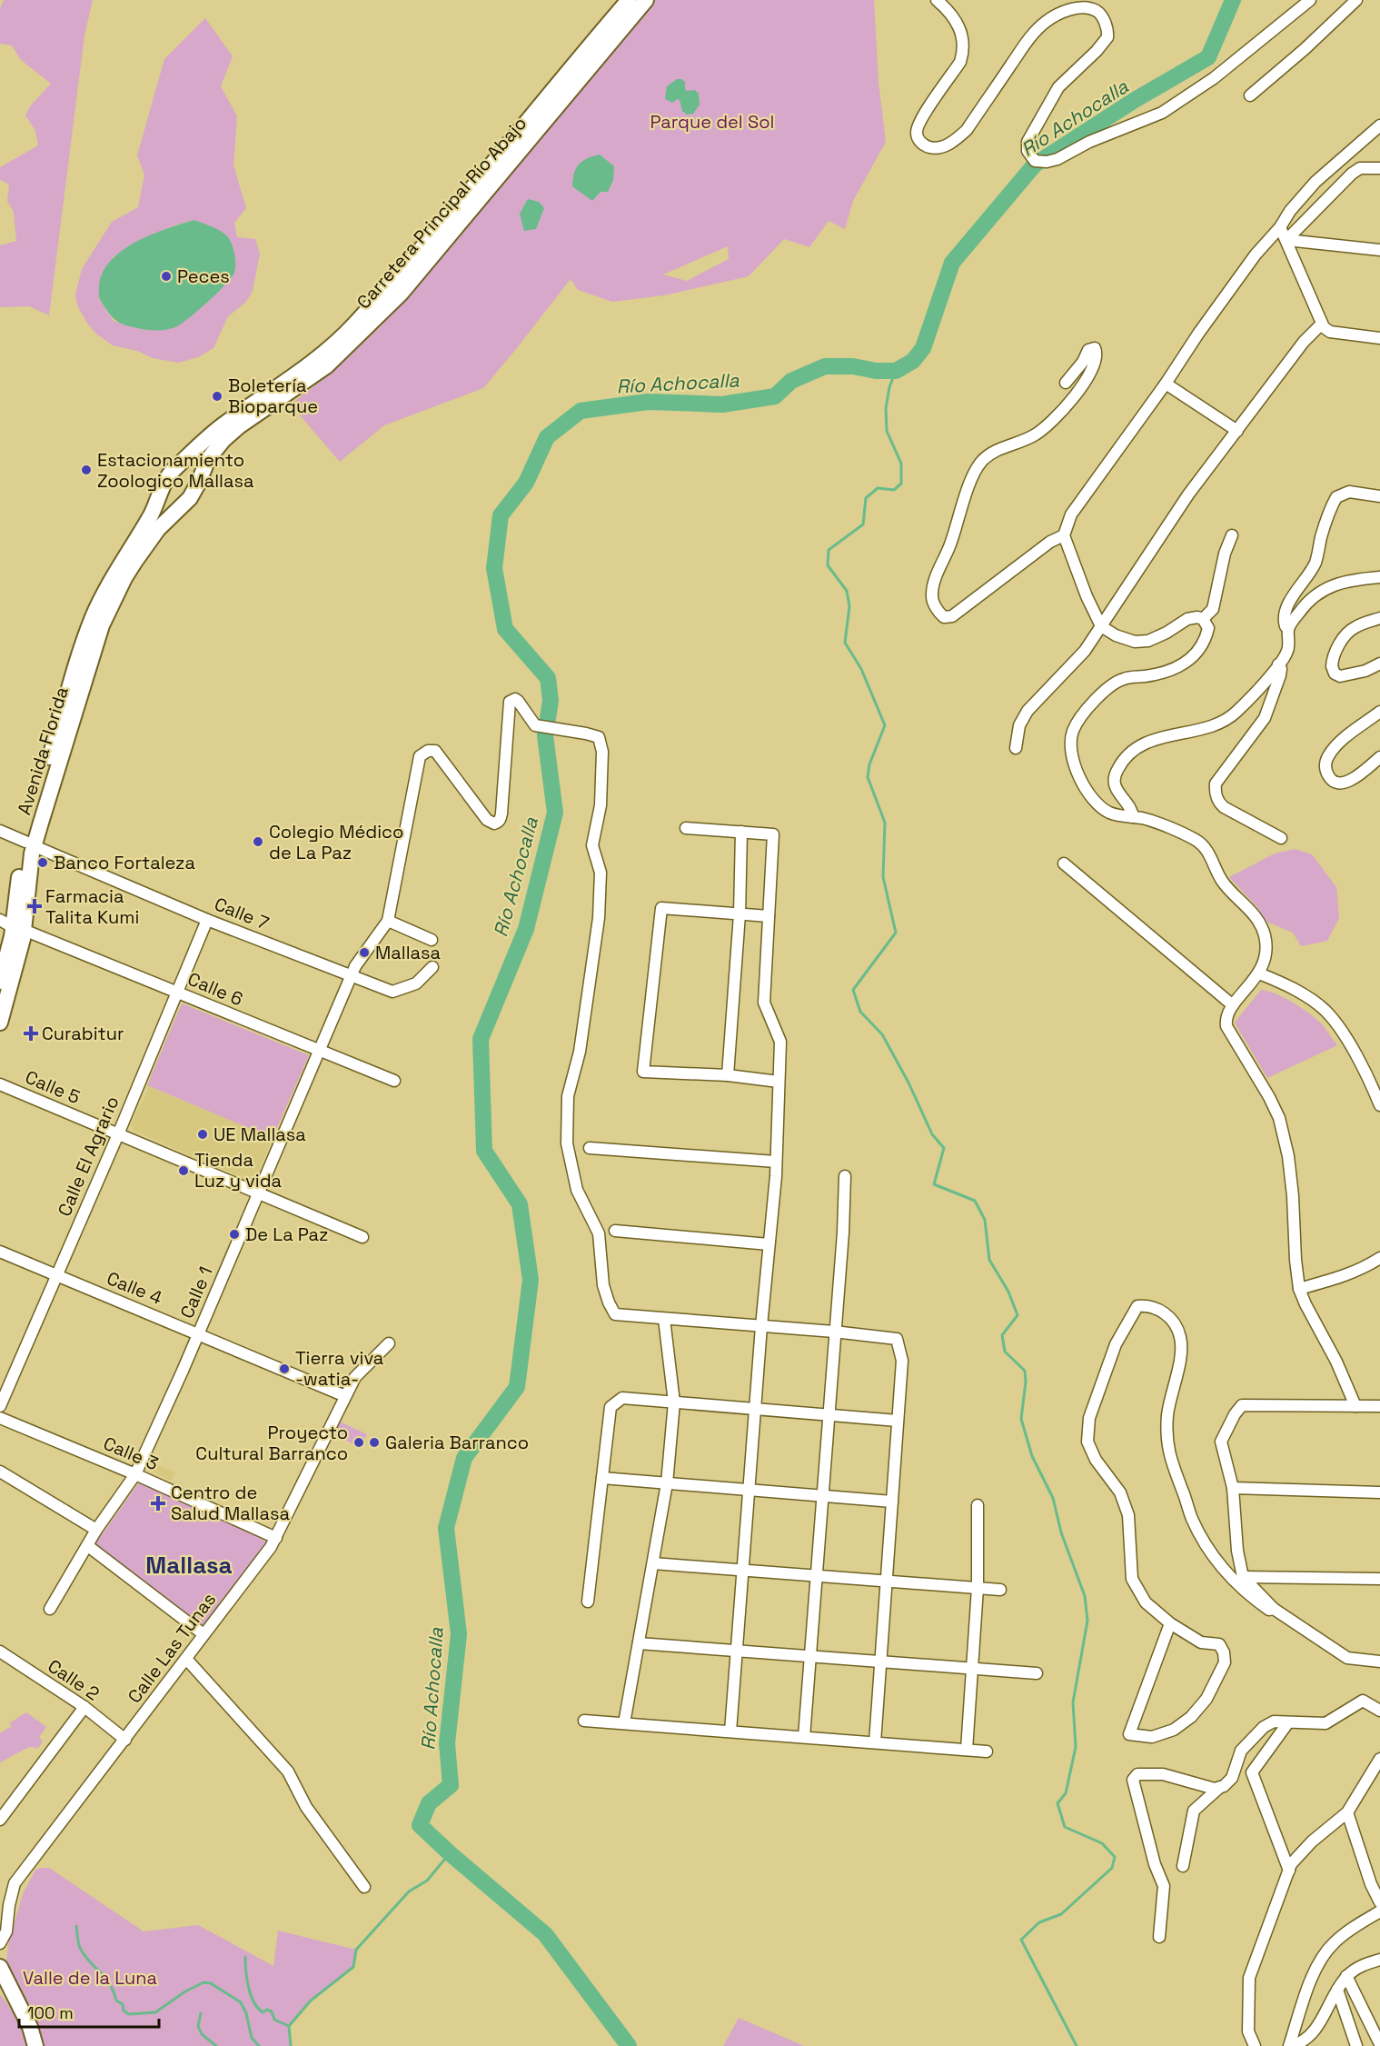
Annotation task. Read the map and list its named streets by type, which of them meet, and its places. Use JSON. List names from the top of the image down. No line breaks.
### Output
{"streets":{"main road":["Carretera Principal Río Abajo","Avenida Florida"],"street":["Calle 7","Calle 6","Calle 5","Calle El Agrario","Calle 4","Calle 1","Calle 3","Calle Las Tunas","Calle 2"]},"crossings":[["Carretera Principal Río Abajo","Avenida Florida"],["Avenida Florida","Calle 7"],["Avenida Florida","Calle 6"],["Calle 7","Calle El Agrario"],["Calle 7","Calle 1"],["Calle 6","Calle El Agrario"],["Calle 6","Calle 1"],["Calle 5","Calle El Agrario"],["Calle 5","Calle 1"],["Calle El Agrario","Calle 4"],["Calle 4","Calle 1"],["Calle 4","Calle Las Tunas"],["Calle 1","Calle 3"],["Calle 3","Calle Las Tunas"],["Calle Las Tunas","Calle 2"]],"districts":["Mallasa"],"water":["Río Achocalla"],"parks":["Parque del Sol","Valle de la Luna"],"places":{"other":["Peces","Boletería Bioparque","Estacionamiento Zoologico Mallasa","Colegio Médico de La Paz","Banco Fortaleza","Mallasa","UE Mallasa","Tienda Luz y vida","De La Paz","Tierra viva -watia-","Proyecto Cultural Barranco","Galeria Barranco"],"health":["Farmacia Talita Kumi","Curabitur","Centro de Salud Mallasa"]},"scale_bar":"100 m"}
